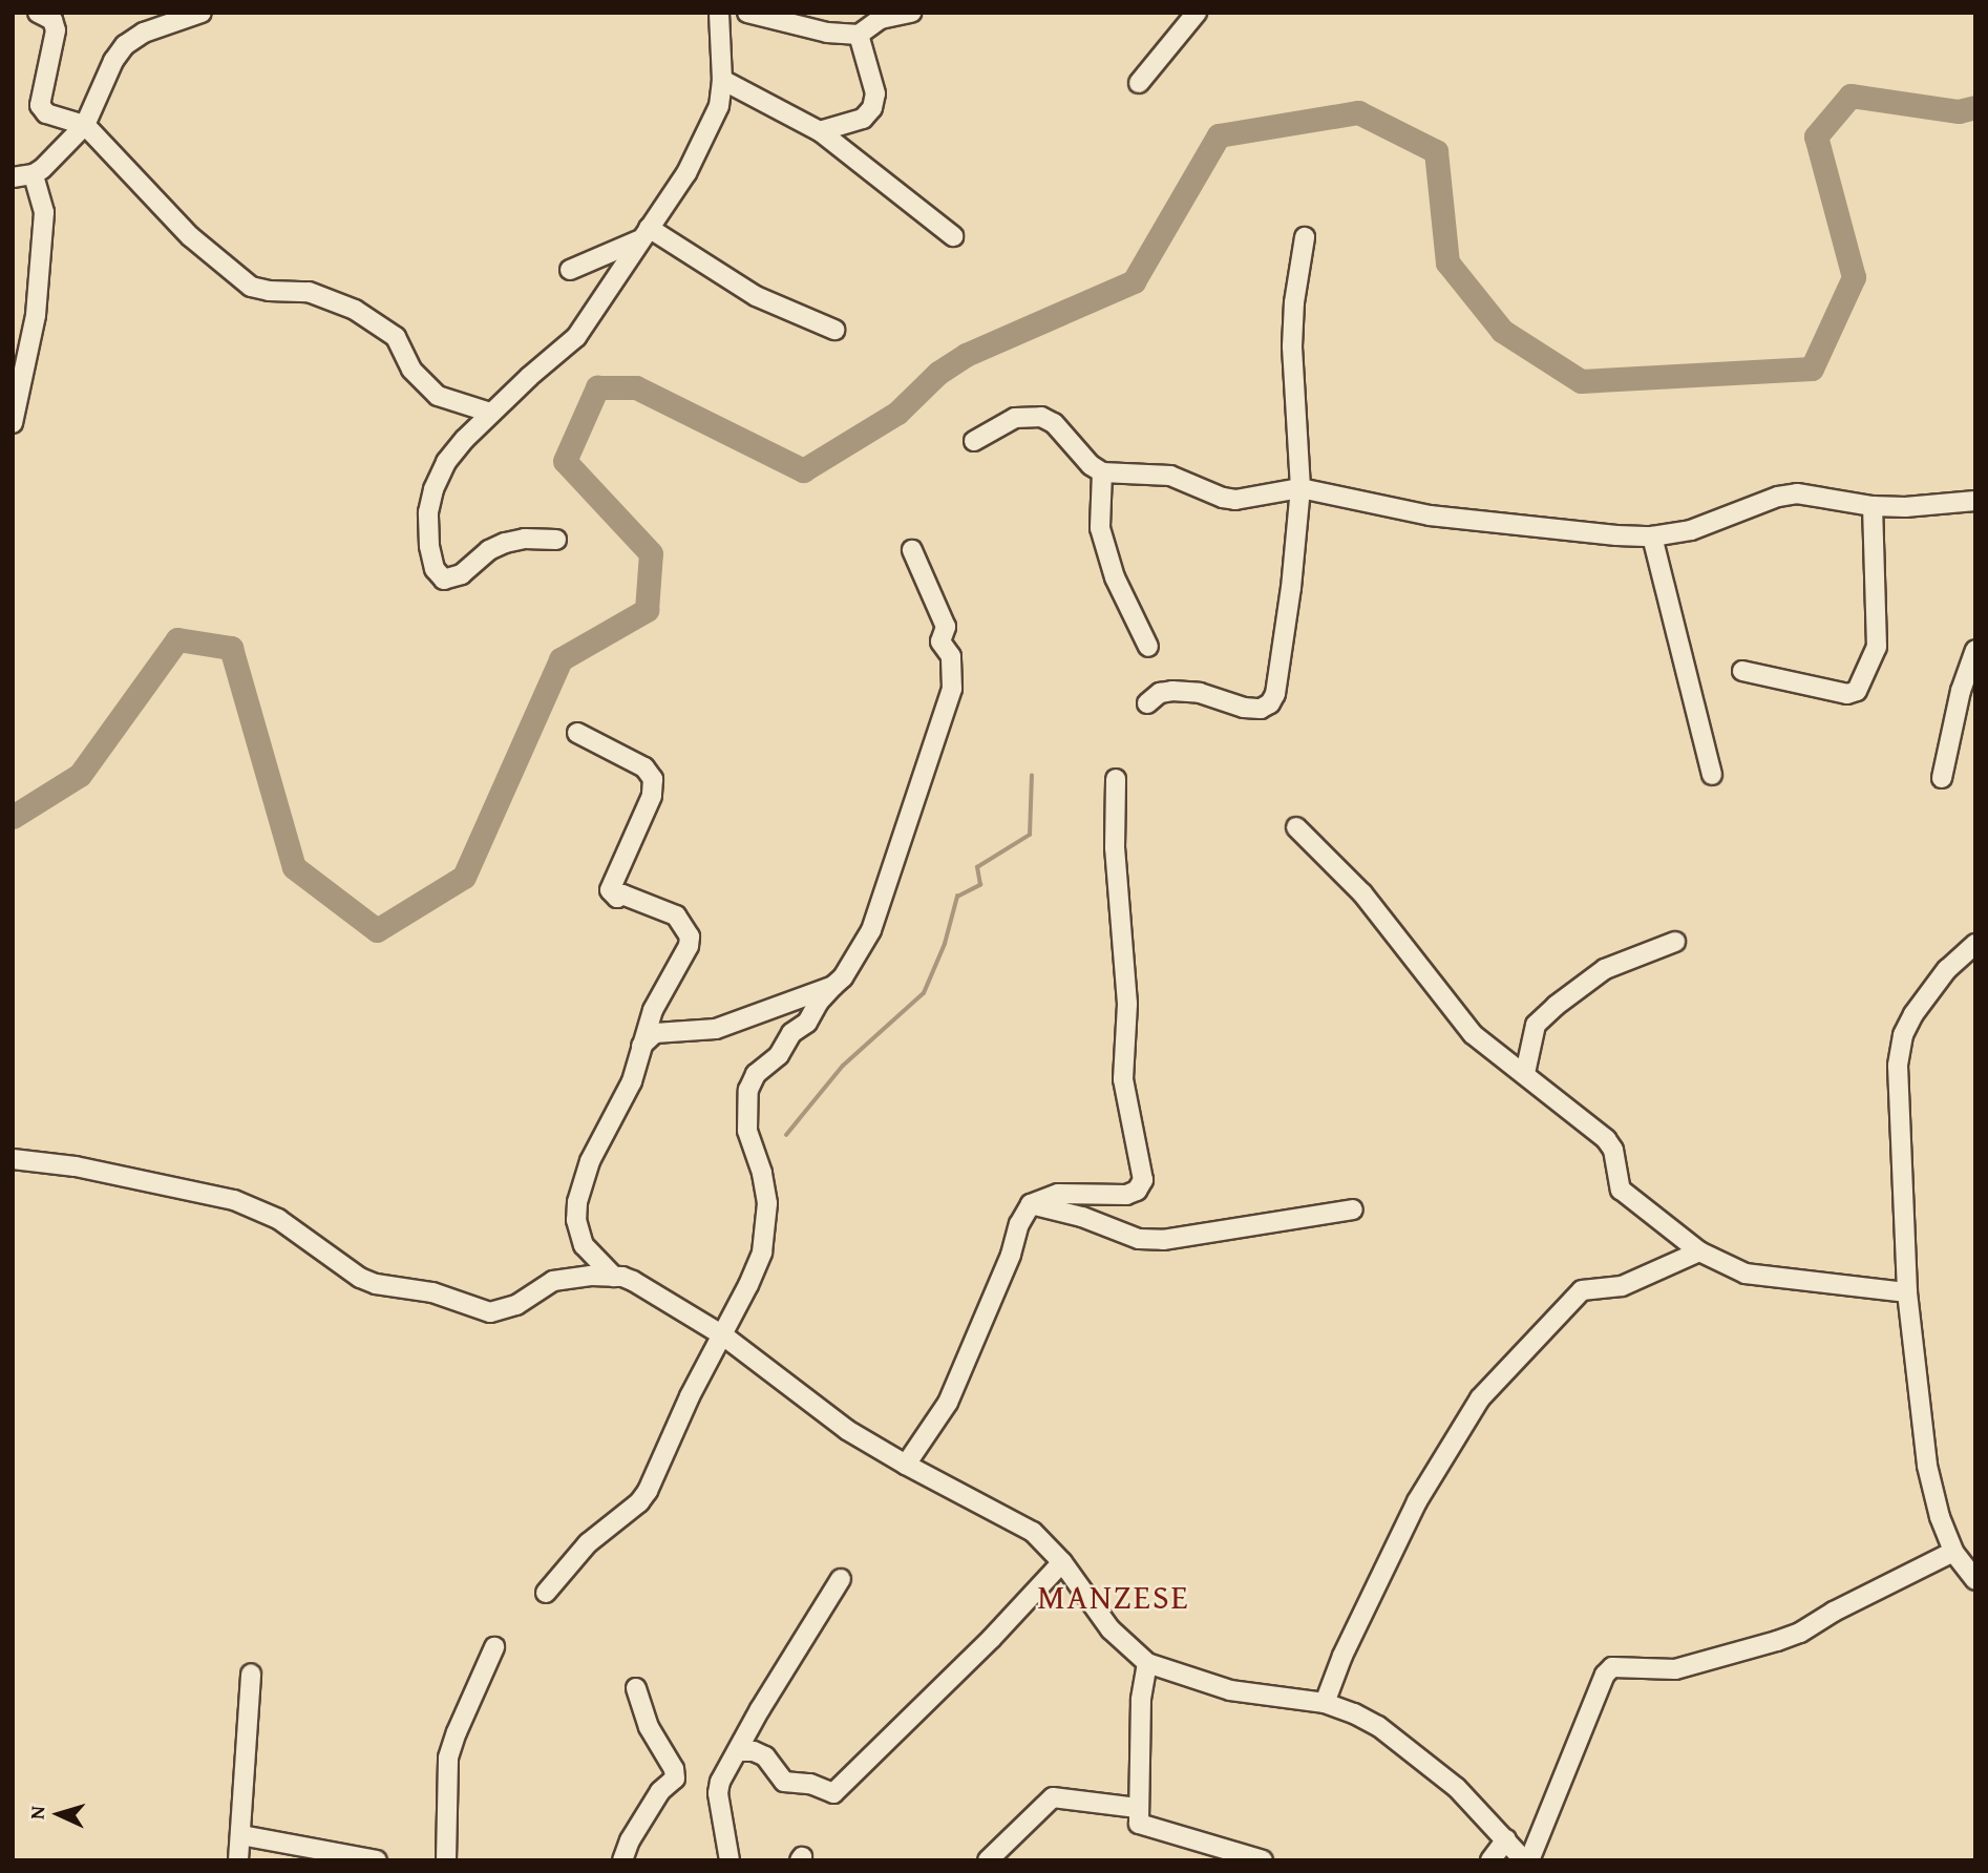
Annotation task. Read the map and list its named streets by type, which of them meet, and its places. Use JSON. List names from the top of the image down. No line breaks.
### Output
{"districts":["MANZESE"],"north":"left"}
